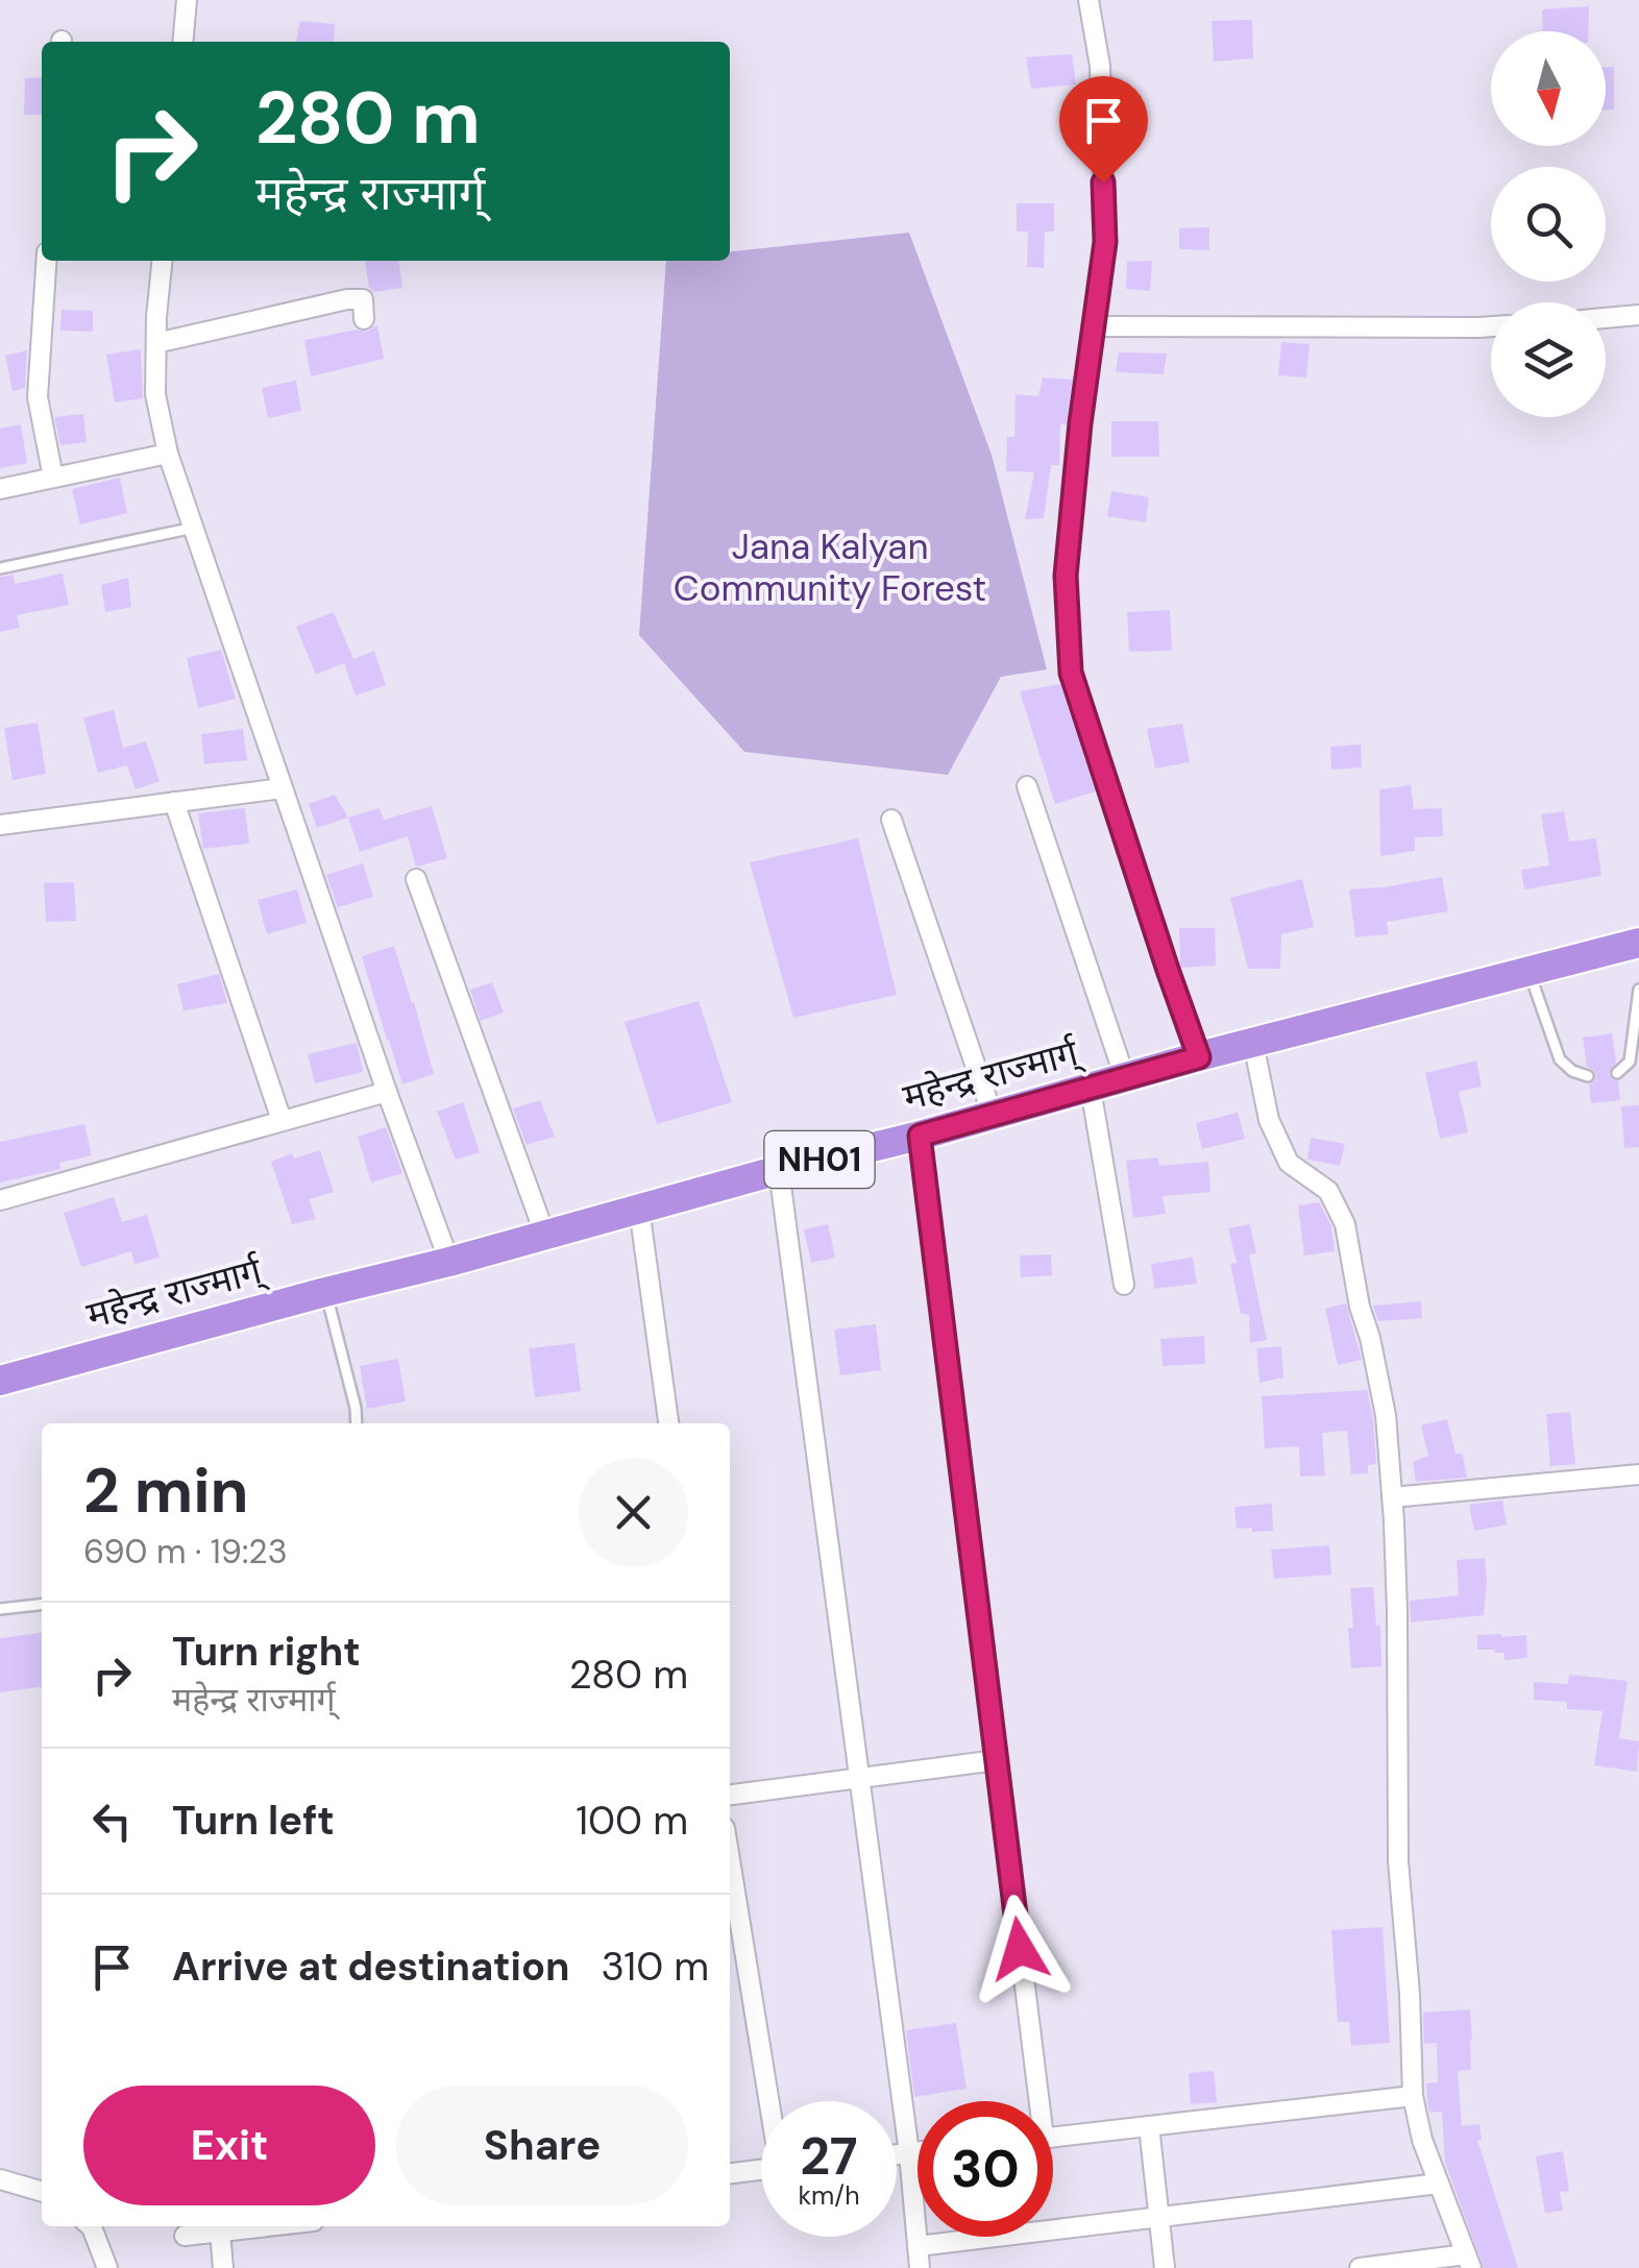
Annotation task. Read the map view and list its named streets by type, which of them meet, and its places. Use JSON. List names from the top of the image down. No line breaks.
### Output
{"streets":{"highway":["महेन्द्र राज्मार्ग्","NH01"]},"parks":["Jana Kalyan Community Forest"],"north":"bottom","page":{"turn":["280 m","महेन्द्र राज्मार्ग्"],"heading":["2 min","690 m · 19:23"],"list":[{"name":"Turn right","note":"महेन्द्र राज्मार्ग्","value":"280 m"},{"name":"Turn left","value":"100 m"},{"name":"Arrive at destination","value":"310 m"}],"buttons":["Exit","Share"],"speed":"27 km/h","limit":"30"}}
